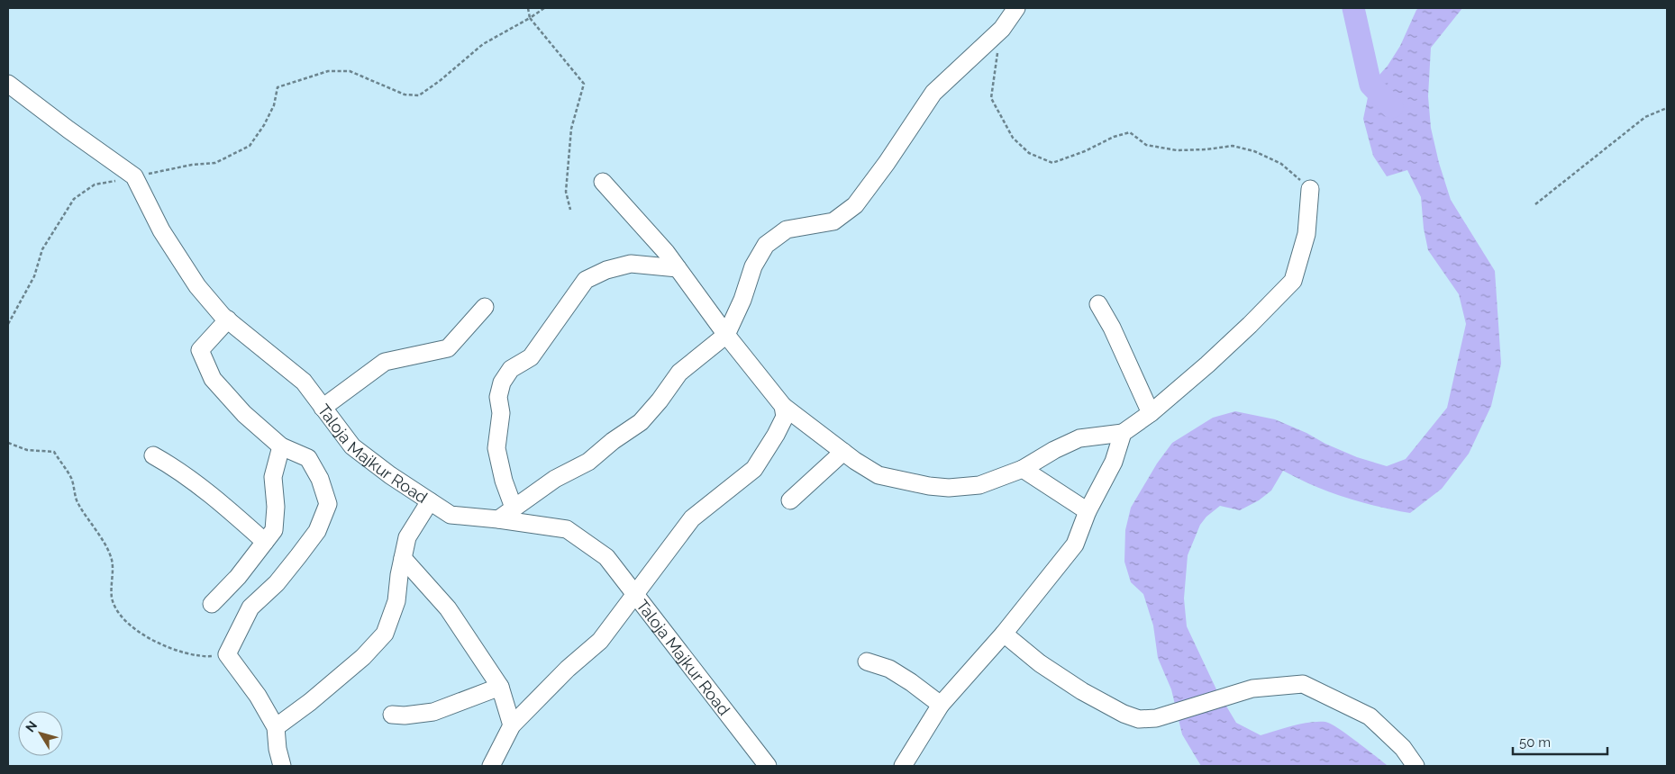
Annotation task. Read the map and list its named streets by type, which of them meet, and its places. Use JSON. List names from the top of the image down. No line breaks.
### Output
{"streets":{"street":["Taloja Majkur Road"]},"scale_bar":"50 m","north":"top left"}
